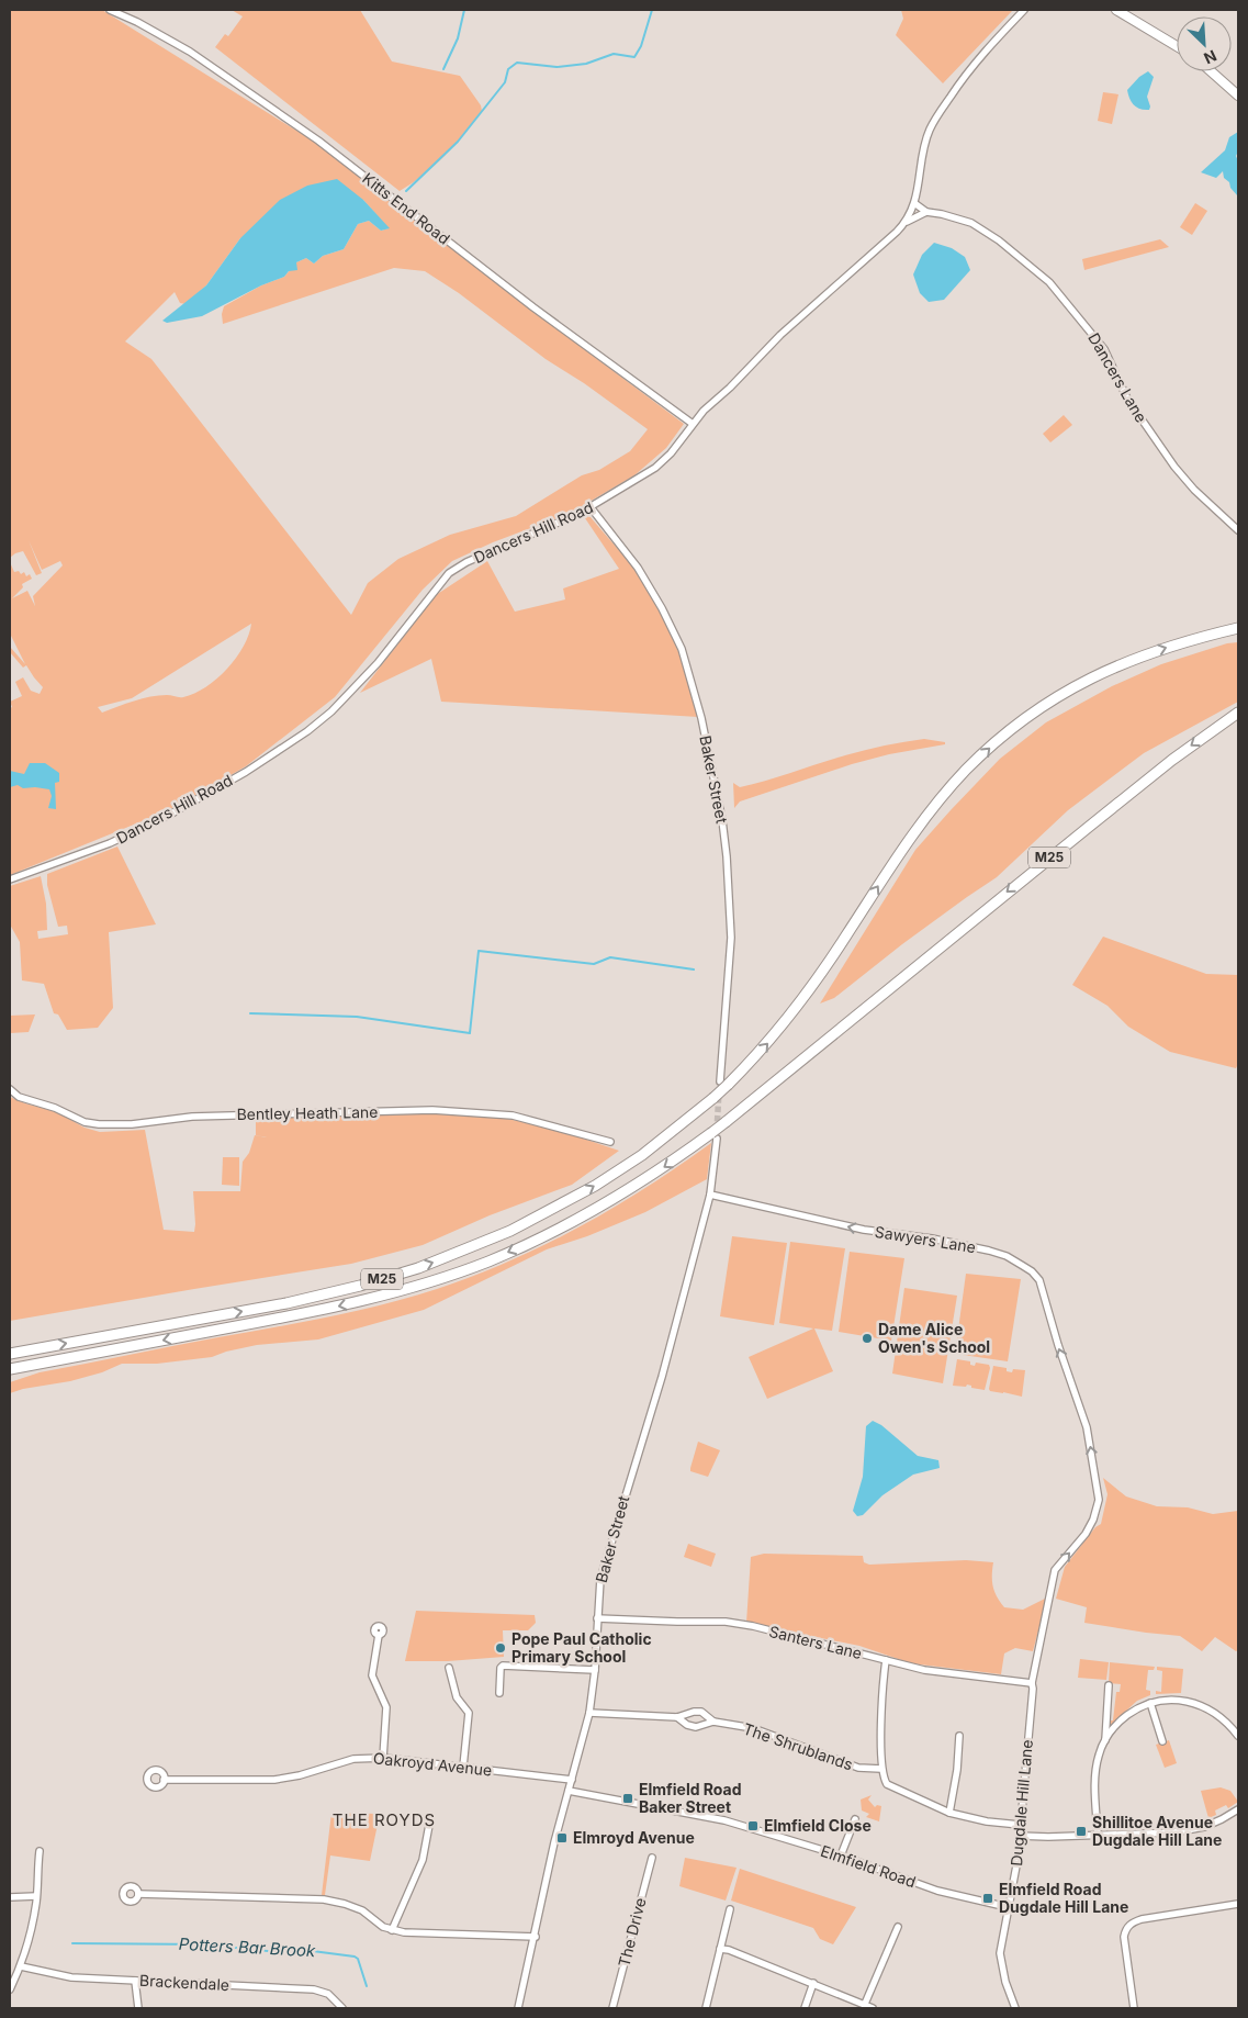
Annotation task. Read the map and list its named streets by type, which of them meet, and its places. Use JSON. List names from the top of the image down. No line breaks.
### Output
{"streets":{"highway":["M25"],"street":["Kitts End Road","Dancers Lane","Dancers Hill Road","Baker Street","Bentley Heath Lane","Sawyers Lane","Santers Lane","The Shrublands","Oakroyd Avenue","Dugdale Hill Lane","Elmfield Road","The Drive","Brackendale"]},"crossings":[["Kitts End Road","Dancers Hill Road"],["Dancers Lane","Dancers Hill Road"],["Dancers Hill Road","Baker Street"],["Baker Street","M25"],["Baker Street","Sawyers Lane"],["Baker Street","Santers Lane"],["Baker Street","The Shrublands"],["Baker Street","Oakroyd Avenue"],["Baker Street","Elmfield Road"],["Sawyers Lane","Dugdale Hill Lane"],["Santers Lane","Dugdale Hill Lane"],["Dugdale Hill Lane","Elmfield Road"]],"one_way":["Sawyers Lane","Dugdale Hill Lane"],"districts":["THE ROYDS"],"water":["Potters Bar Brook"],"places":{"other":["Dame Alice Owen's School","Pope Paul Catholic Primary School"],"transit":["Elmfield Road Baker Street","Elmfield Close","Shillitoe Avenue Dugdale Hill Lane","Elmroyd Avenue","Elmfield Road Dugdale Hill Lane"]},"north":"bottom right"}
